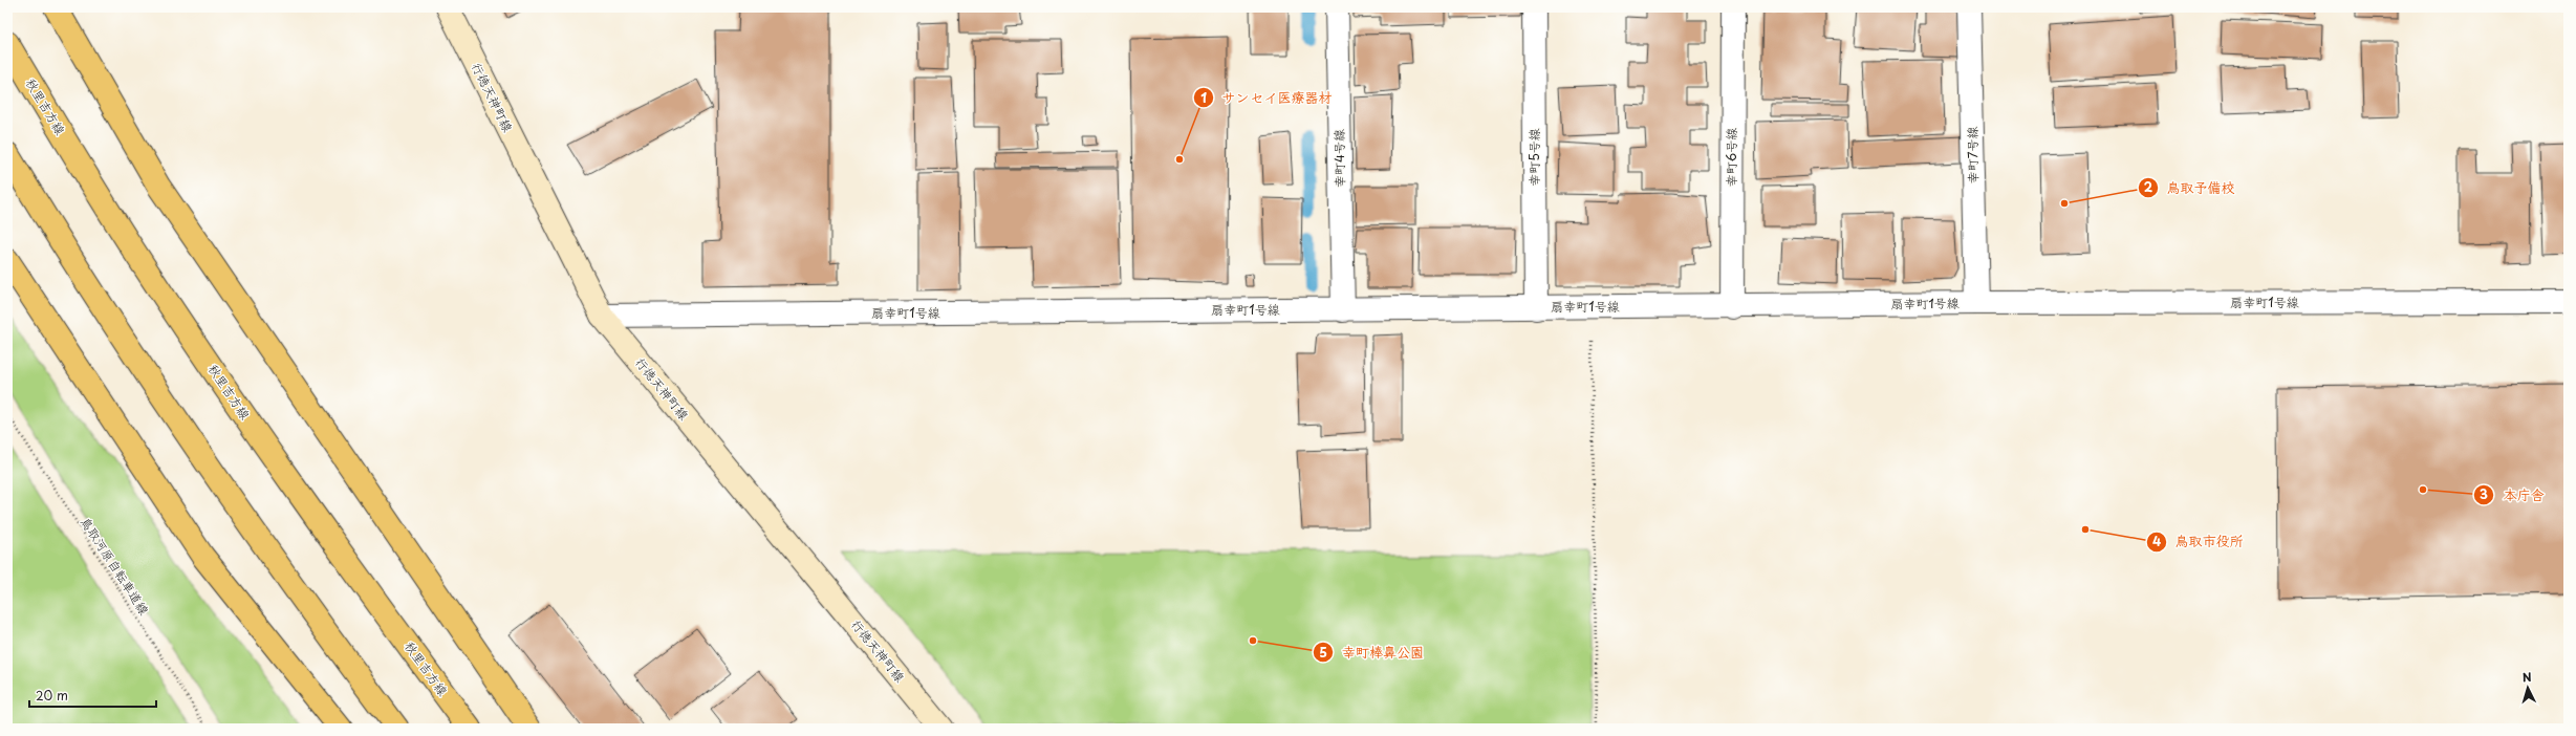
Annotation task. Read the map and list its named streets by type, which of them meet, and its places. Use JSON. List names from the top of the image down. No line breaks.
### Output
{"streets":{"main road":["秋里吉方線"],"street":["行徳天神町線","幸町7号線","幸町5号線","幸町6号線","幸町4号線","扇幸町1号線"],"path":["鳥取河原自転車道線"]},"crossings":[["行徳天神町線","扇幸町1号線"],["幸町7号線","扇幸町1号線"],["幸町5号線","扇幸町1号線"],["幸町6号線","扇幸町1号線"],["幸町4号線","扇幸町1号線"]],"places":["サンセイ医療器材","鳥取予備校","本庁舎","鳥取市役所","幸町棒鼻公園"],"scale_bar":"20 m","north":"top"}
